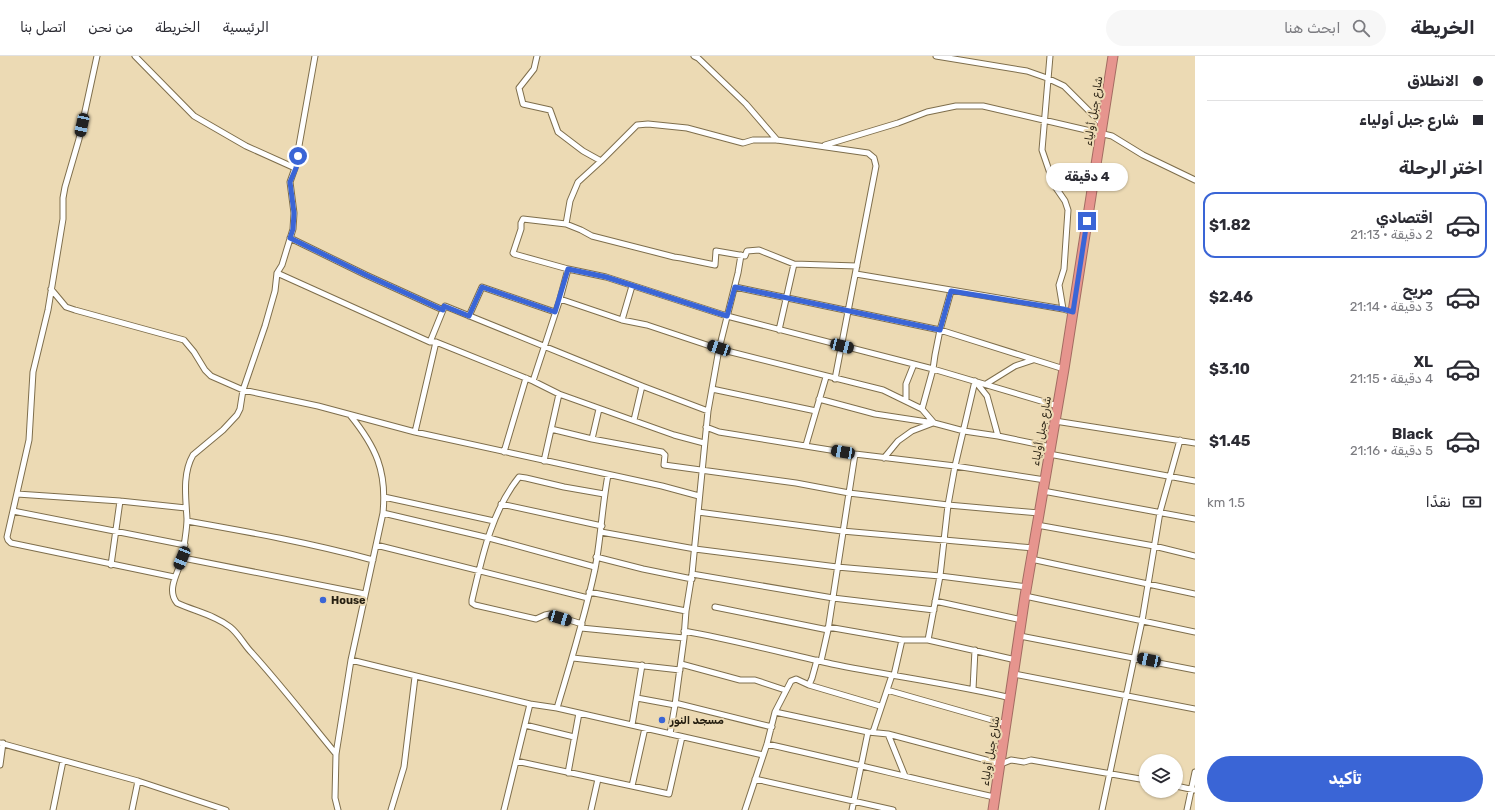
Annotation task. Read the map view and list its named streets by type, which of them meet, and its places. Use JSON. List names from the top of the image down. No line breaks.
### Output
{"streets":{"highway":["شارع جبل أولياء"]},"places":["House","مسجد النور"],"page":{"header":"الخريطة","search":"ابحث هنا","nav":["الرئيسية","الخريطة","من نحن","اتصل بنا"],"banner":["الانطلاق","شارع جبل أولياء"],"heading":"اختر الرحلة","bubble":"4 دقيقة","list":[{"name":"اقتصادي","note":"2 دقيقة · 21:13","value":"$1.82"},{"name":"مريح","note":"3 دقيقة · 21:14","value":"$2.46"},{"name":"XL","note":"4 دقيقة · 21:15","value":"$3.10"},{"name":"Black","note":"5 دقيقة · 21:16","value":"$1.45"}],"pay":["نقدًا","1.5 km"],"buttons":"تأكيد"}}
